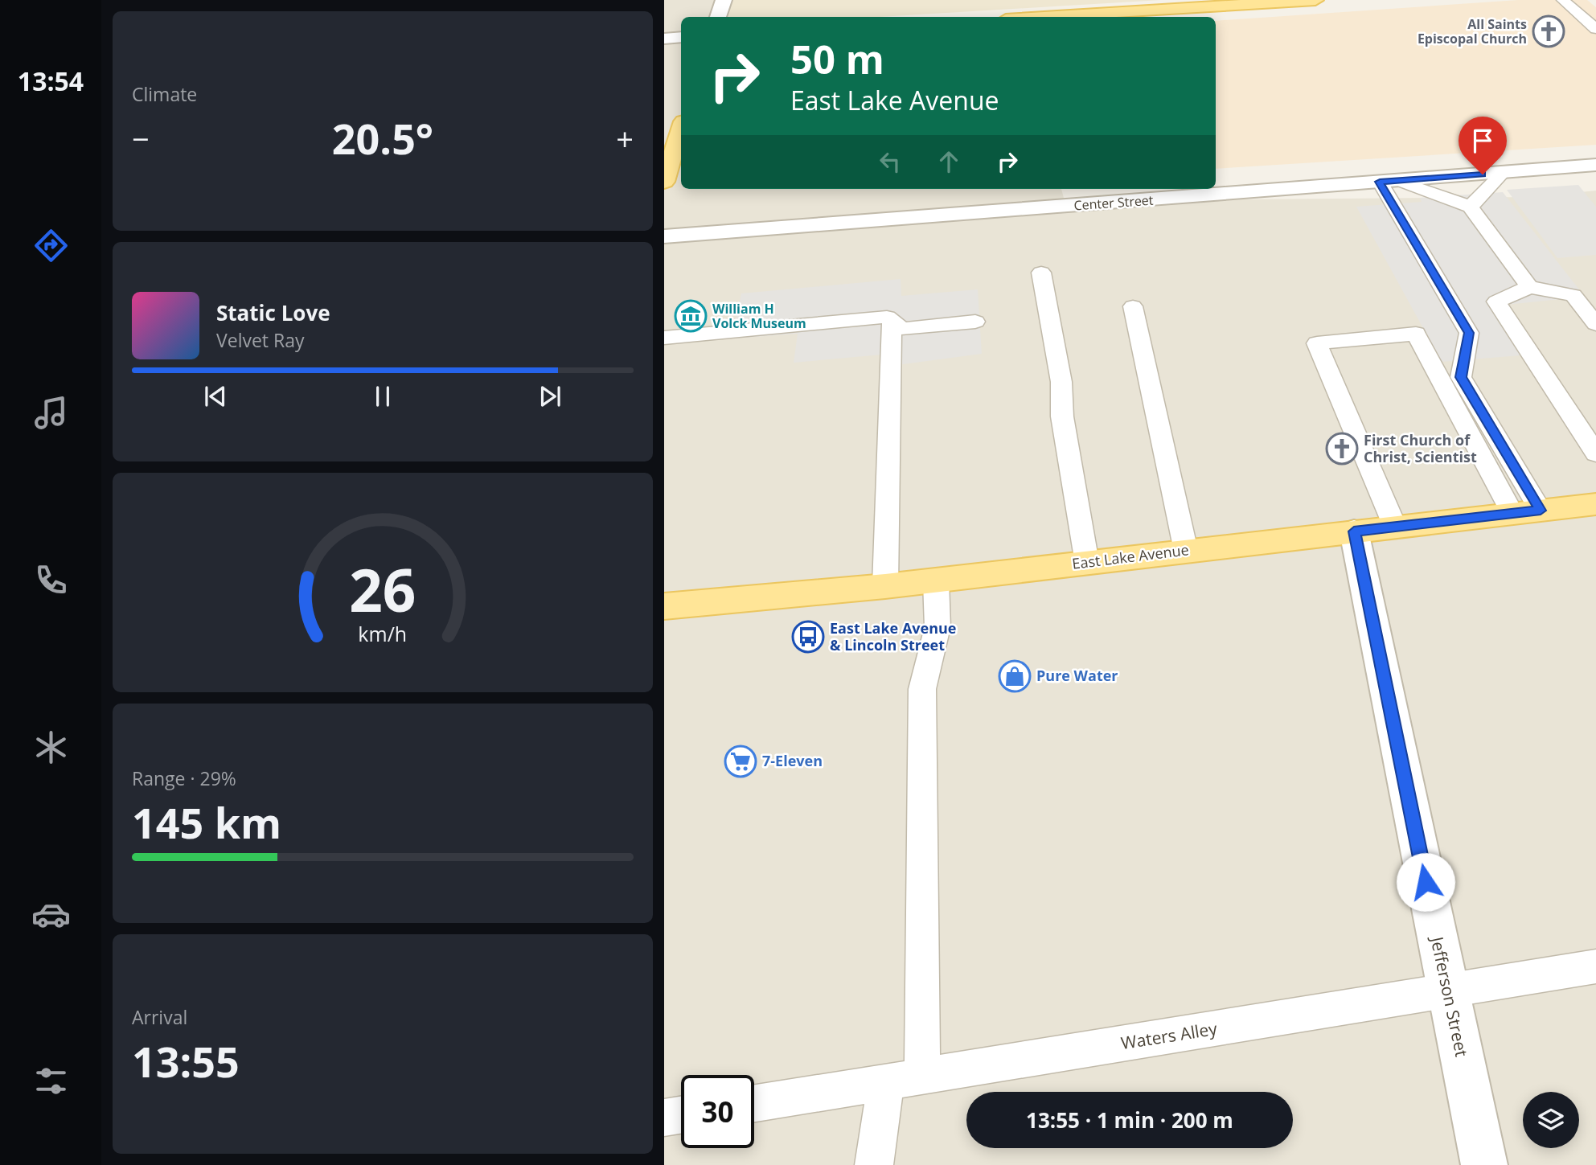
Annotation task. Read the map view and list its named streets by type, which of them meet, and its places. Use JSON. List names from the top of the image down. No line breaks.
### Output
{"streets":{"main road":["East Lake Avenue"],"street":["Center Street","Jefferson Street"],"lane":["Waters Alley"]},"crossings":[["East Lake Avenue","Jefferson Street"],["Jefferson Street","Waters Alley"]],"places":{"church":["All Saints Episcopal Church","First Church of Christ, Scientist"],"museum":["William H Volck Museum"],"bus stop":["East Lake Avenue & Lincoln Street"],"shop":["Pure Water"],"supermarket":["7-Eleven"]},"page":{"tabs":"13:54","tile":["Climate",["Range · 29%","145 km"],["Arrival","13:55"]],"turn":["50 m","East Lake Avenue"],"heat":["−","20.5°","+"],"song":["Static Love","Velvet Ray"],"limit":"30","trip":"13:55 · 1 min · 200 m","gauge":["26","km/h"]}}
